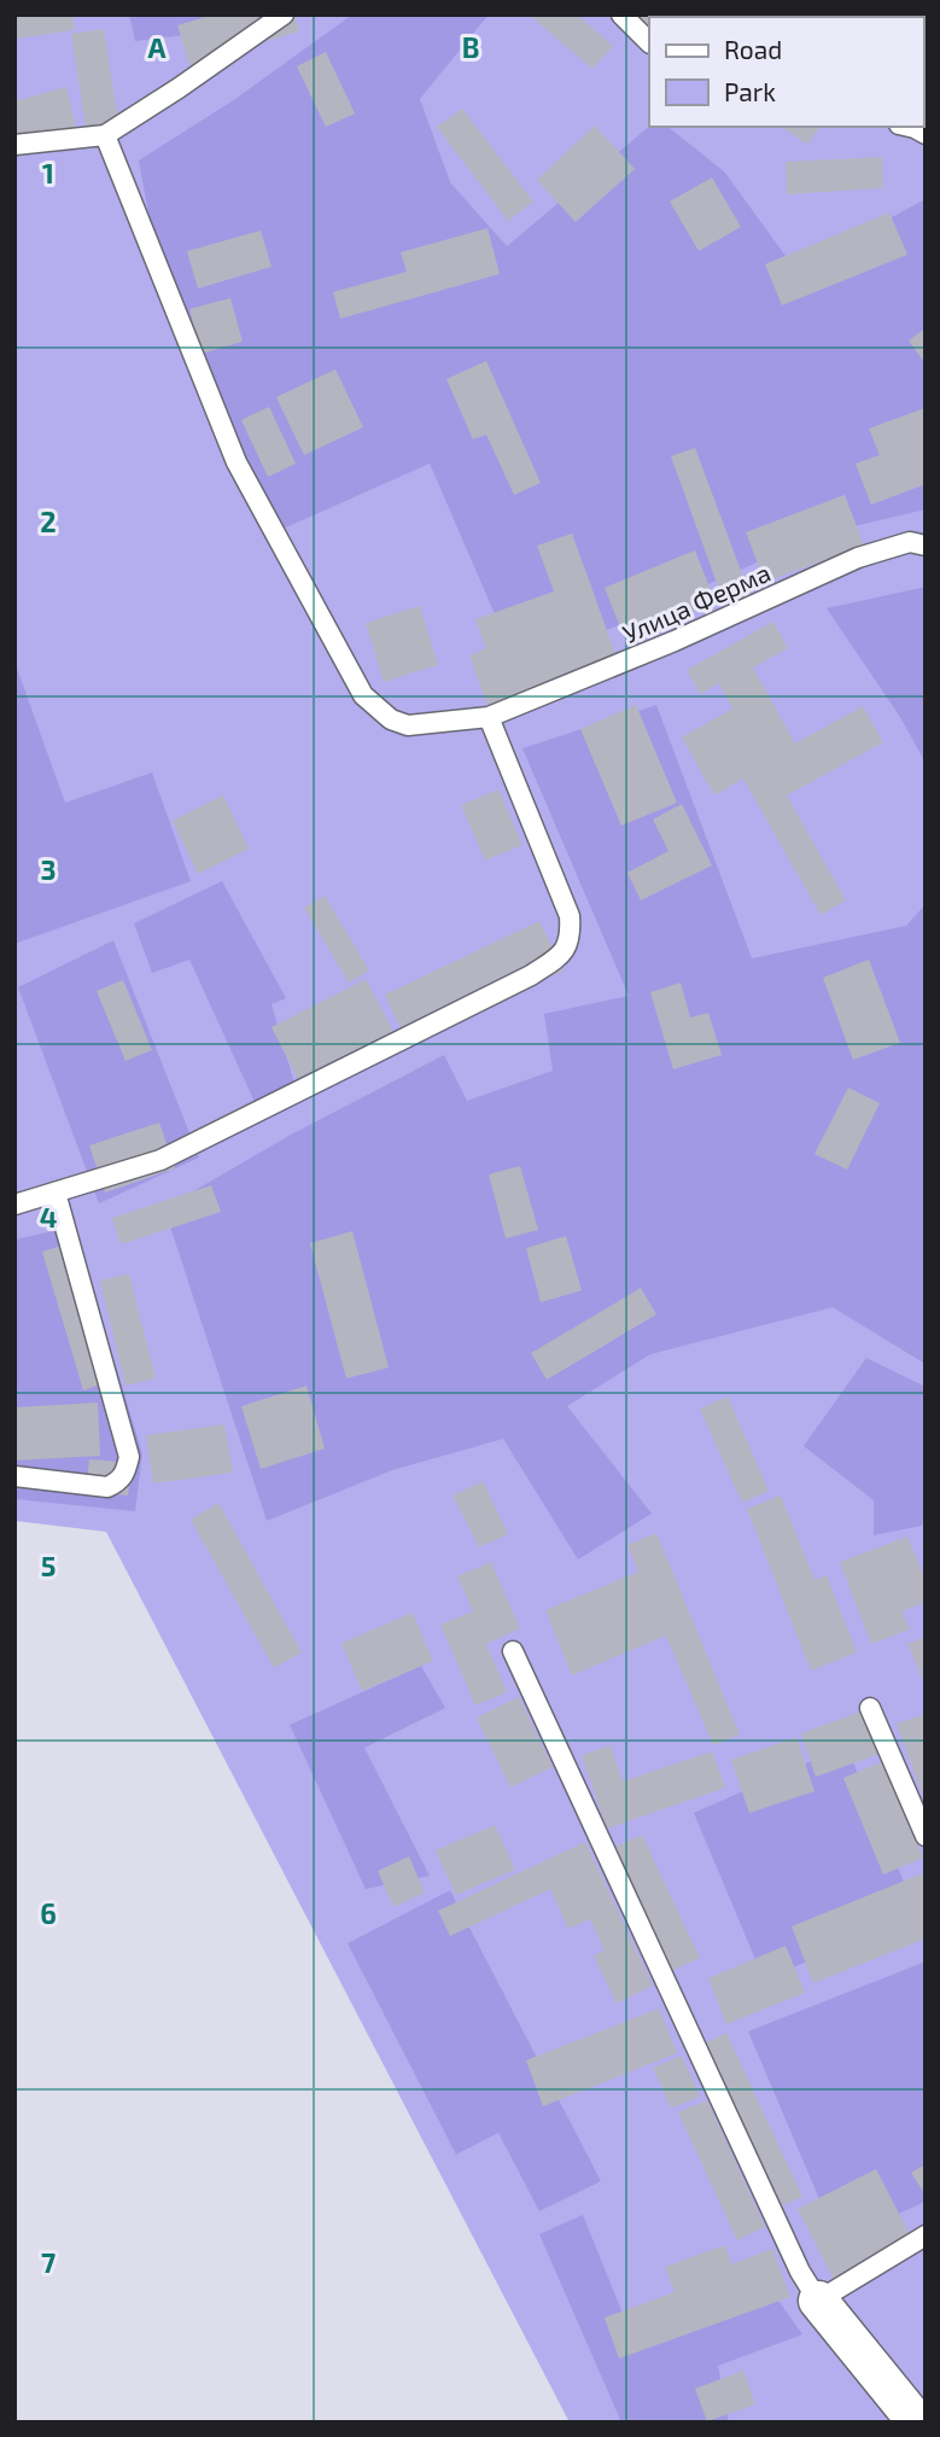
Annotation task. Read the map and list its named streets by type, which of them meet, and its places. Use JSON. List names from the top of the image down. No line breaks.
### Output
{"streets":{"lane":["Улица Ферма"]},"legend":["Road","Park"],"grid":{"columns":["A","B"],"rows":["1","2","3","4","5","6","7"]}}
